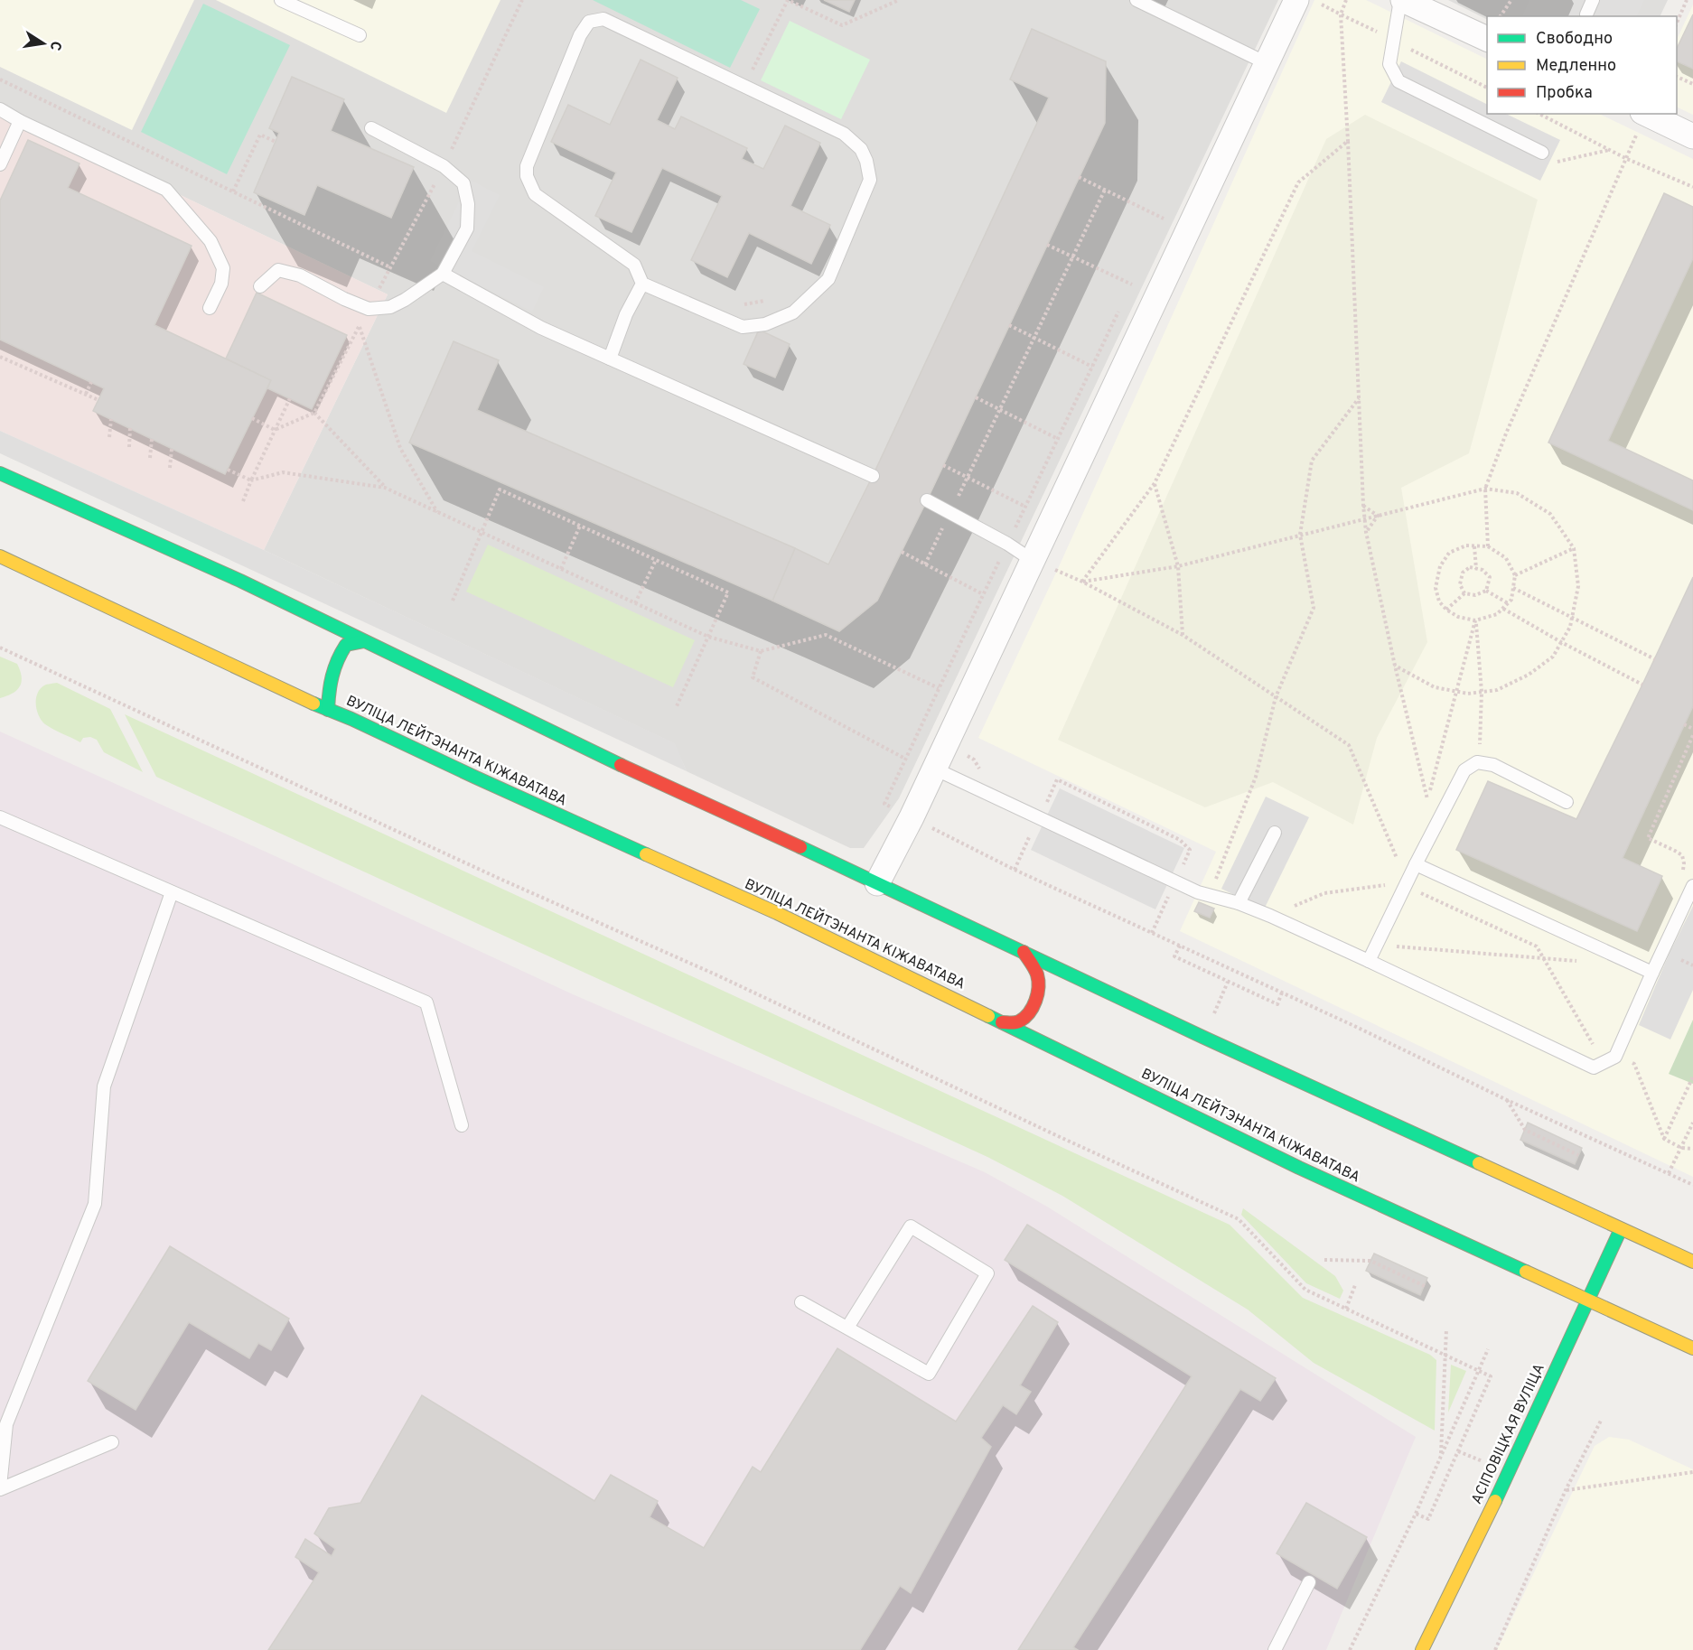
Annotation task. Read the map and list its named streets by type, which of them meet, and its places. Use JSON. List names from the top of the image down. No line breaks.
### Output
{"streets":{"main road":["ВУЛІЦА ЛЕЙТЭНАНТА КІЖАВАТАВА","АСІПОВІЦКАЯ ВУЛІЦА"]},"crossings":[["ВУЛІЦА ЛЕЙТЭНАНТА КІЖАВАТАВА","АСІПОВІЦКАЯ ВУЛІЦА"]],"legend":["Свободно","Медленно","Пробка"],"north":"right"}
